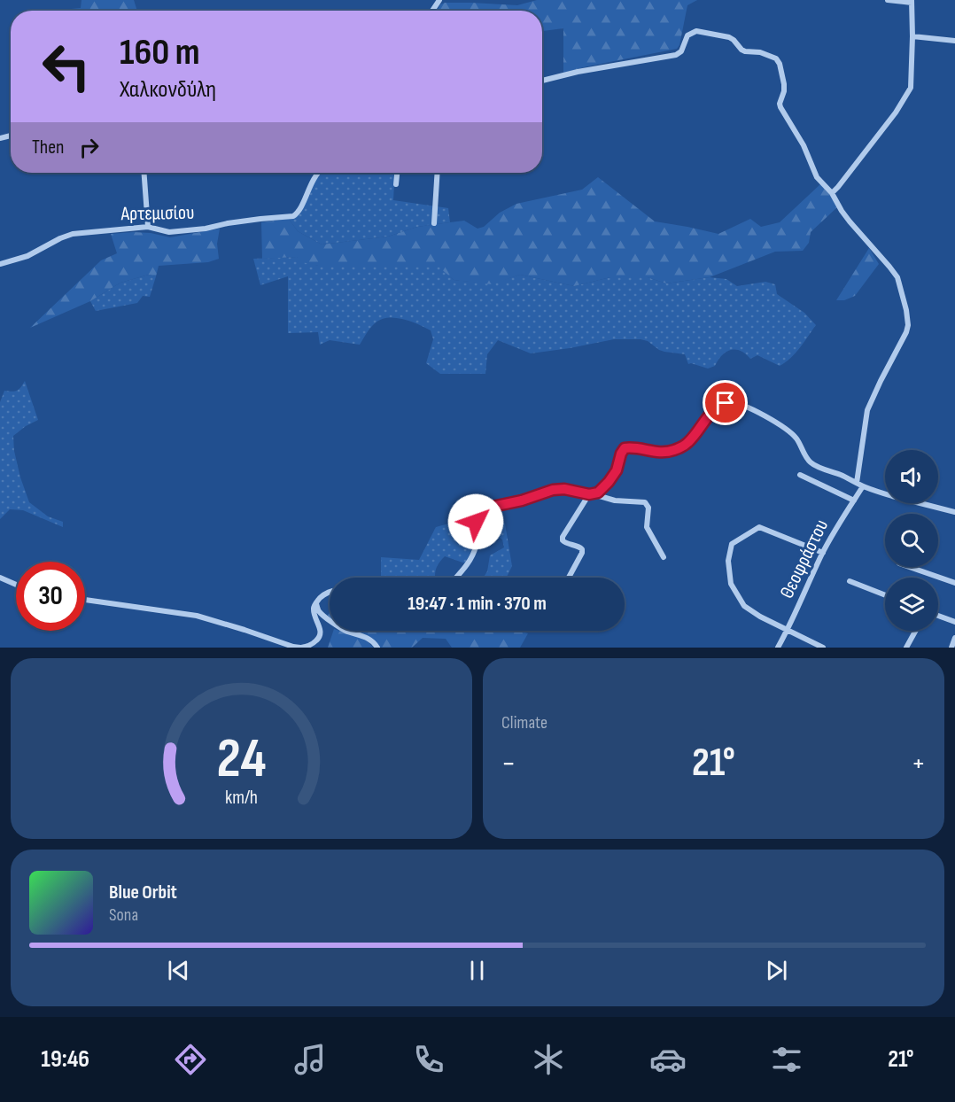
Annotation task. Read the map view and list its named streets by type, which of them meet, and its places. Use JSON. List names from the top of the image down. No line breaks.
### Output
{"streets":{"street":["Αρτεμισίου","Θεοφράστου"]},"page":{"turn":["160 m","Χαλκονδύλη"],"then":"Then","limit":"30","trip":"19:47 · 1 min · 370 m","tile":"Climate","heat":["−","21°","+"],"song":["Blue Orbit","Sona"],"tabs":["19:46","21°"],"gauge":["24","km/h"]}}
